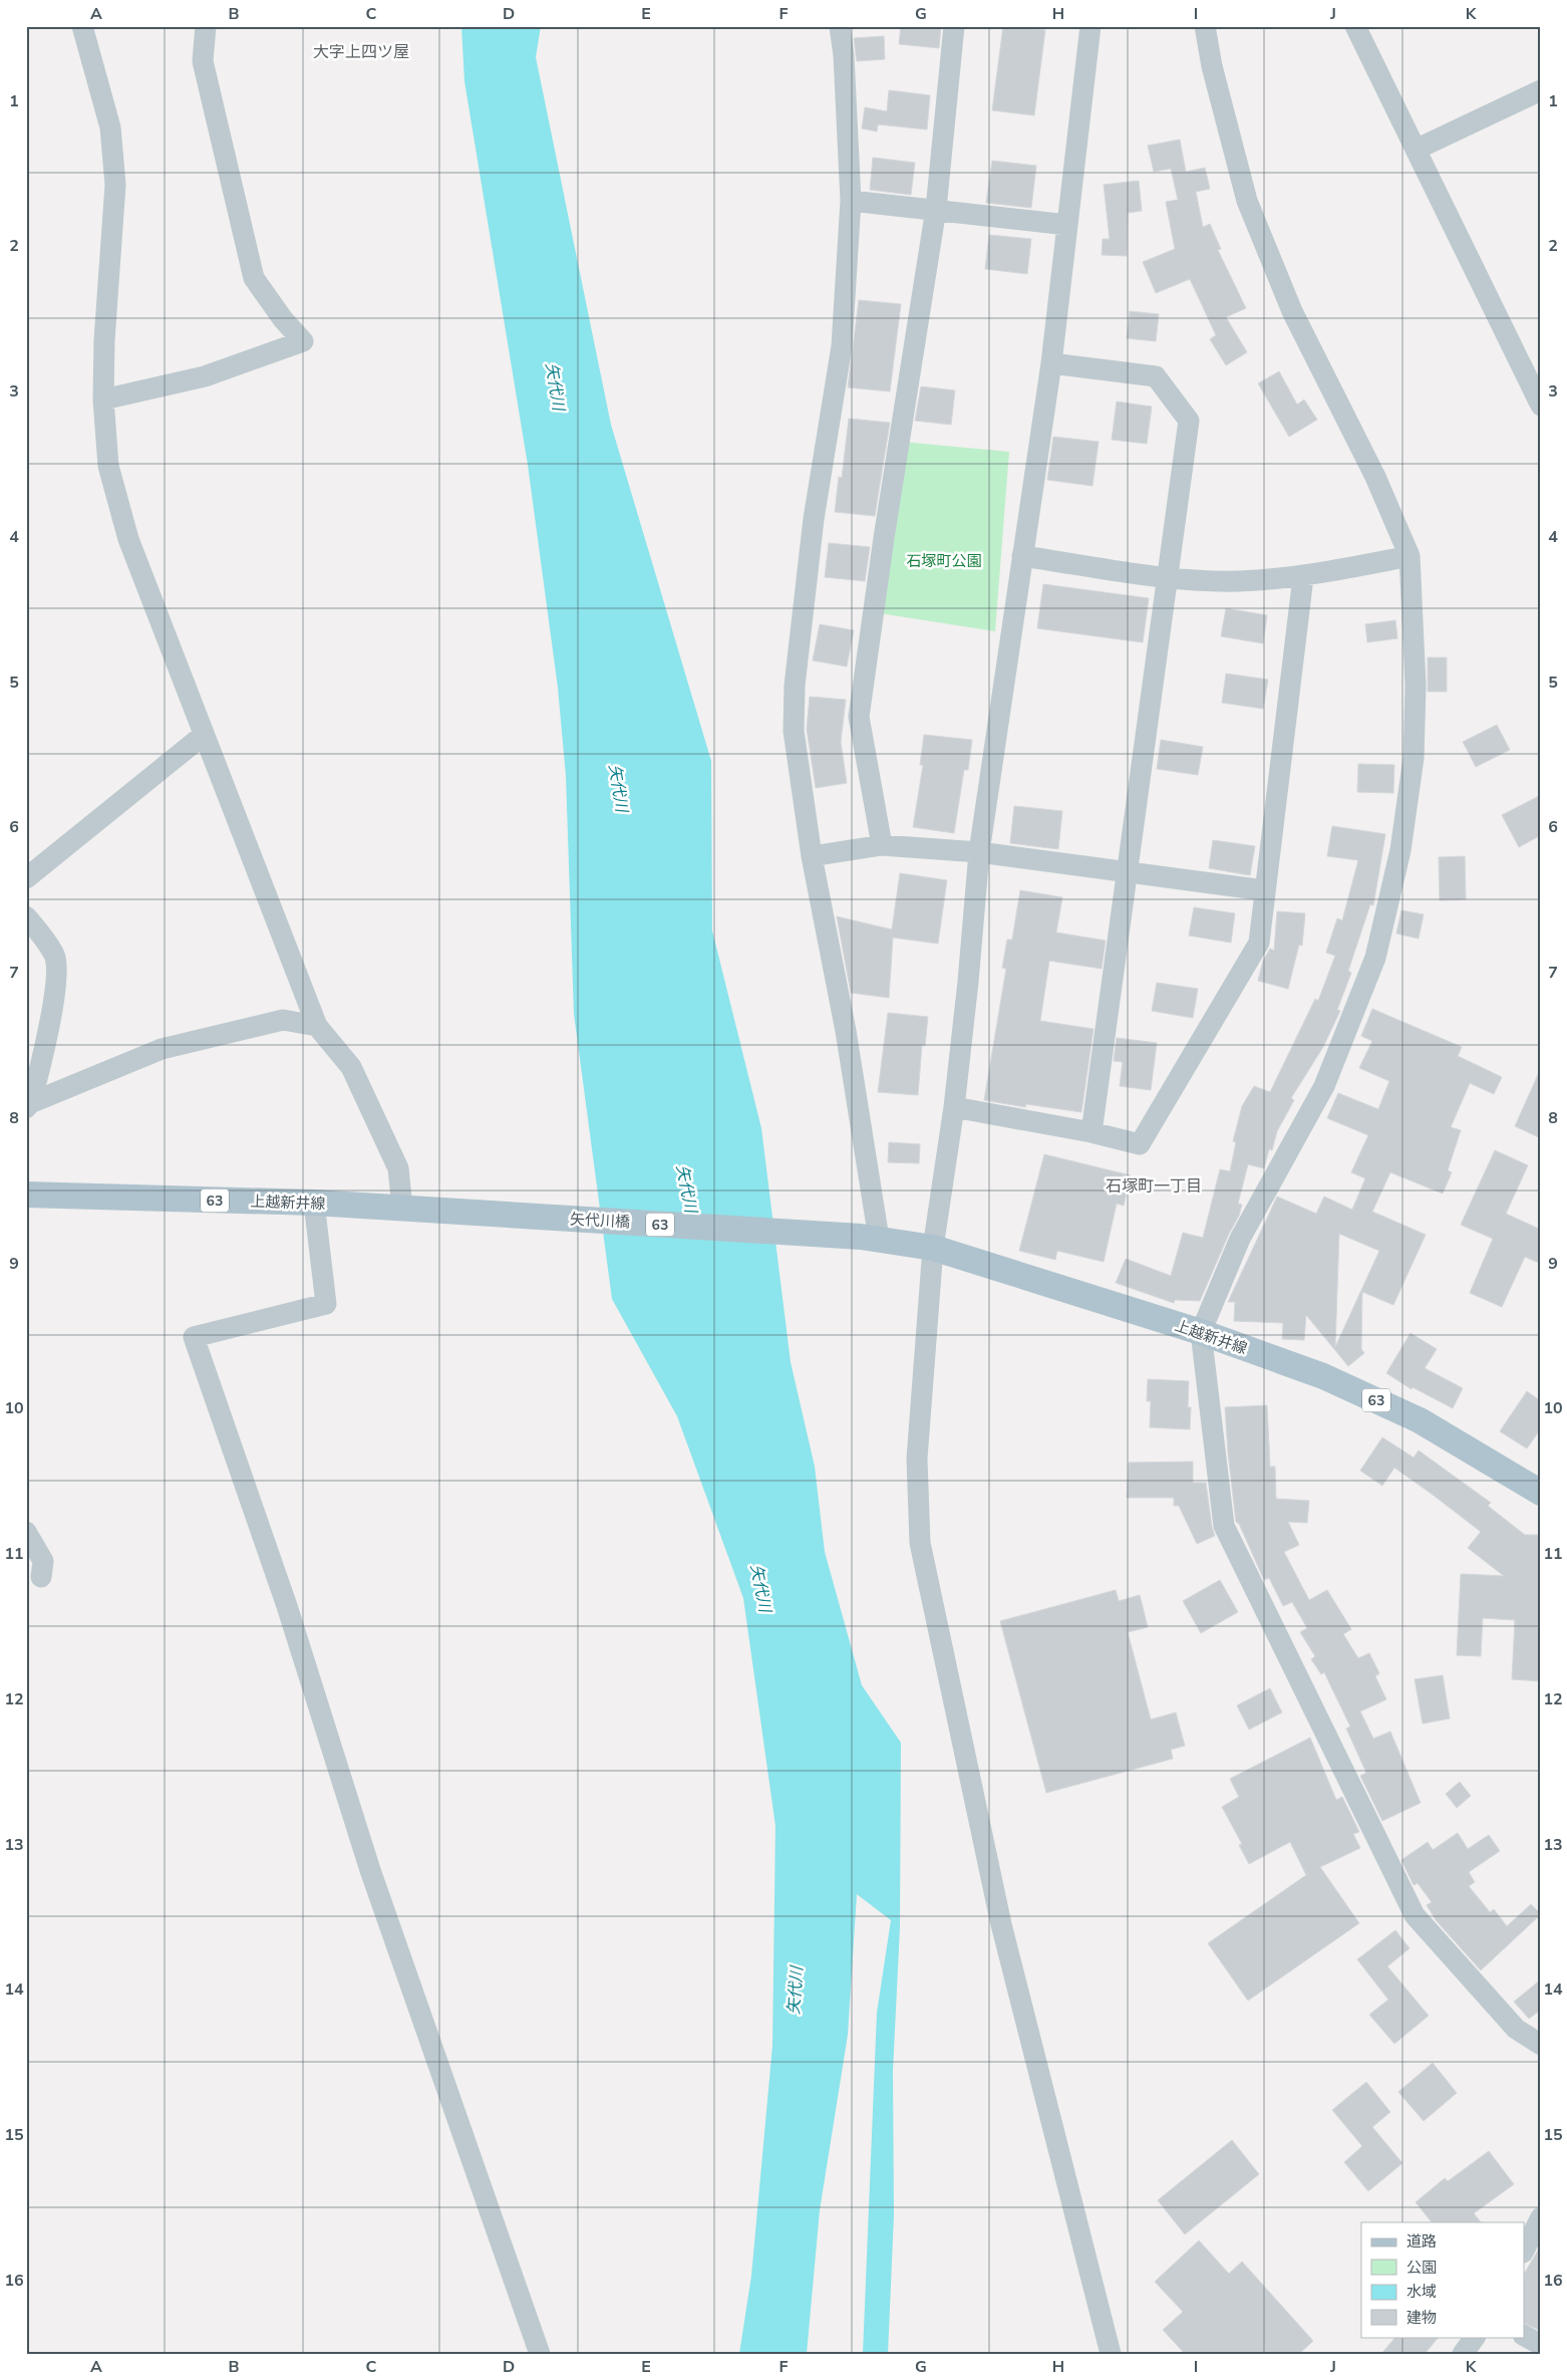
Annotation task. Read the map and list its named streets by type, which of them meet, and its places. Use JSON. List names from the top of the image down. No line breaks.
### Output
{"streets":{"main road":["63","上越新井線","矢代川橋"]},"crossings":[["上越新井線","矢代川橋"]],"districts":["大字上四ツ屋","石塚町一丁目"],"water":["矢代川"],"parks":["石塚町公園"],"legend":["道路","公園","水域","建物"],"grid":{"columns":["A","B","C","D","E","F","G","H","I","J","K"],"rows":["1","2","3","4","5","6","7","8","9","10","11","12","13","14","15","16"]}}
